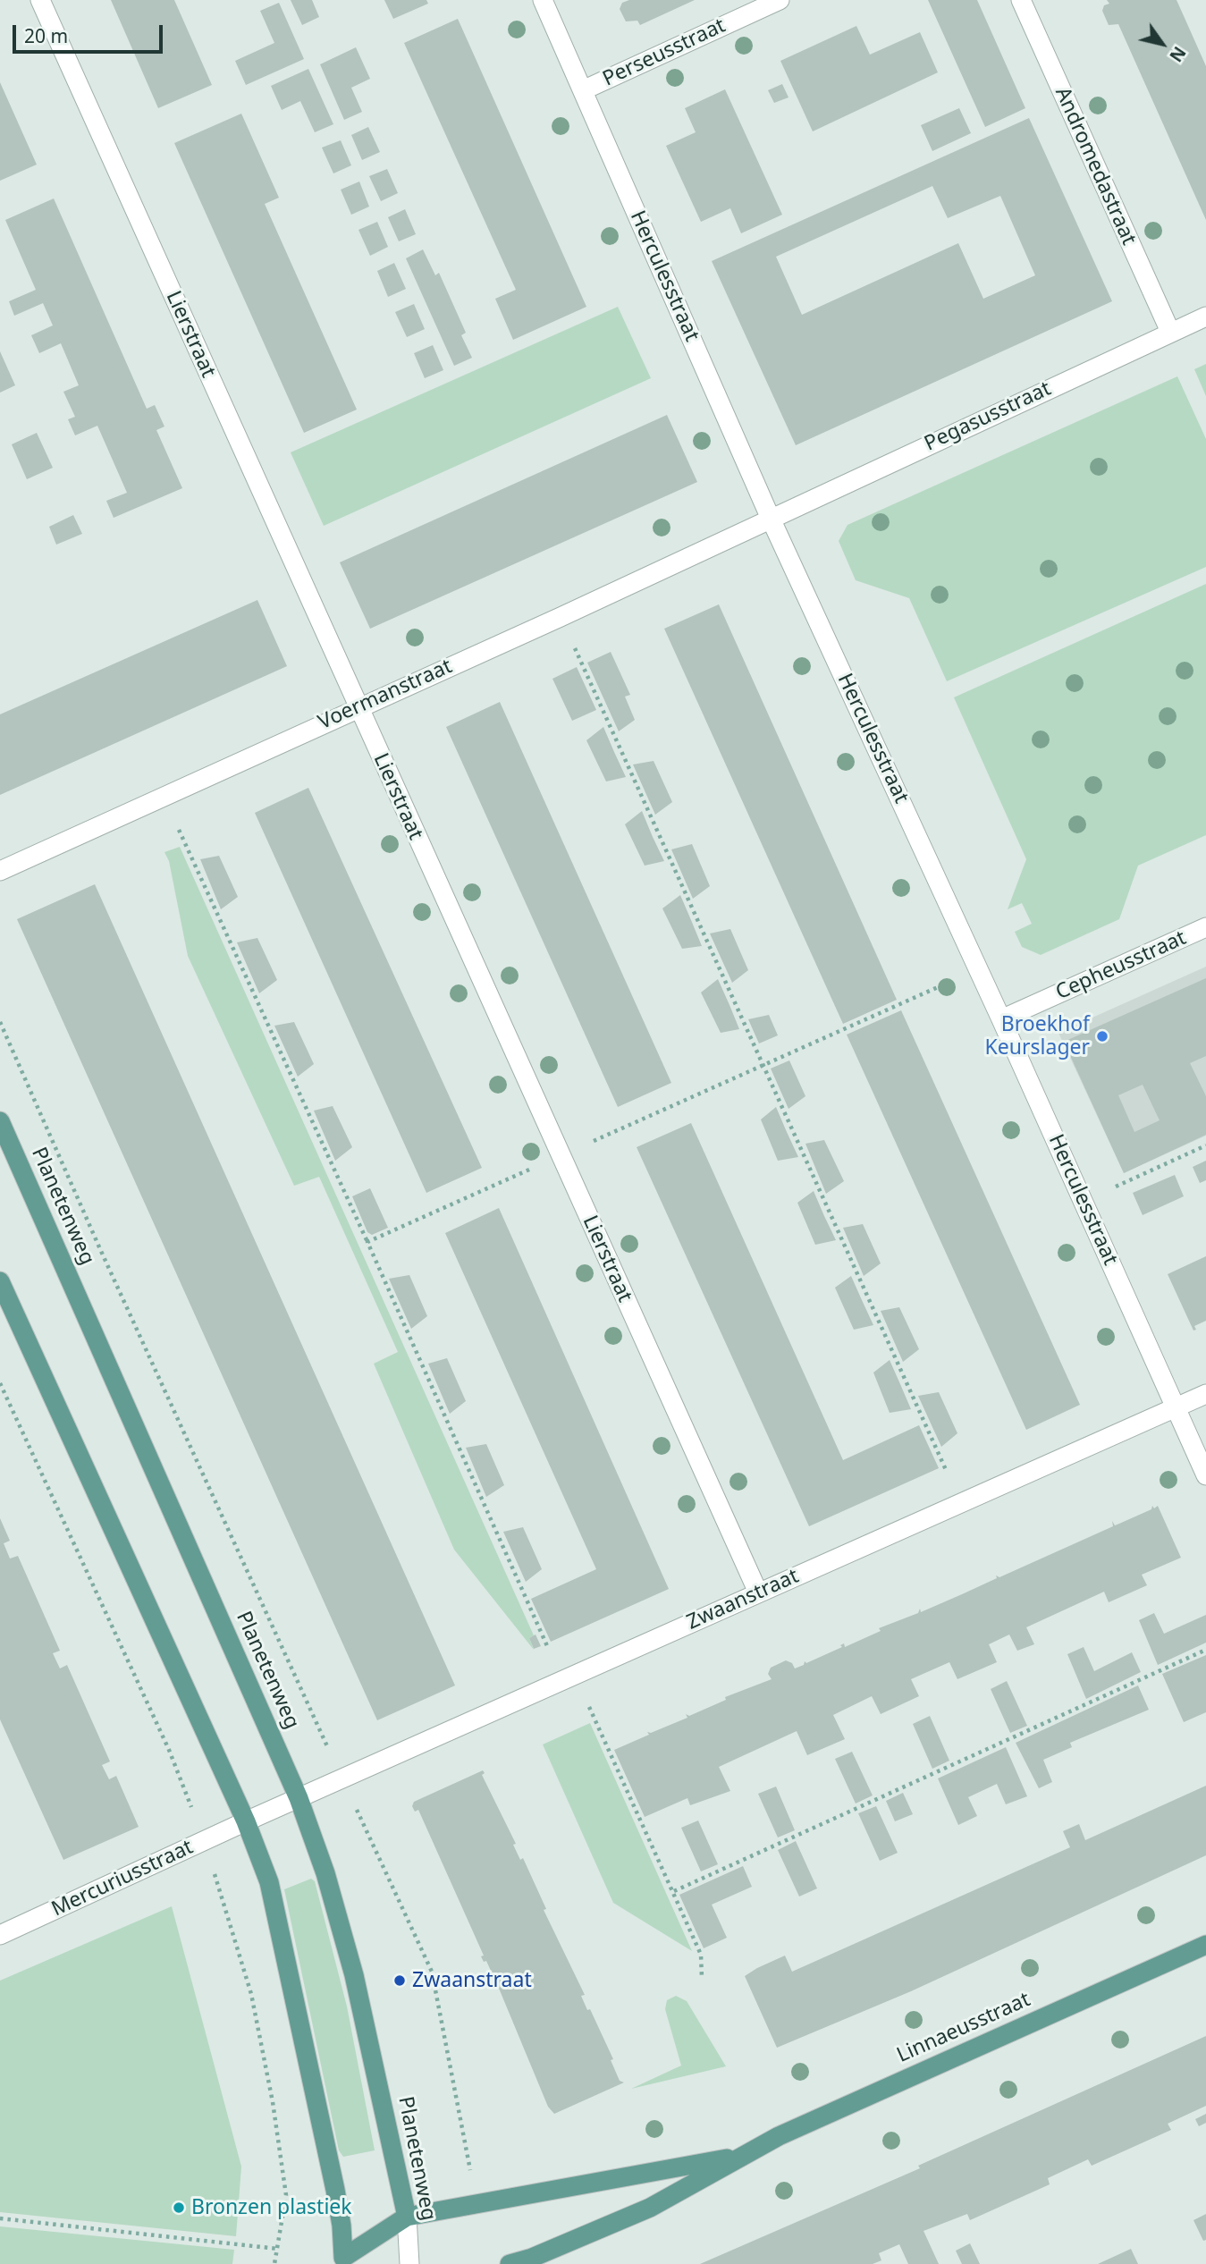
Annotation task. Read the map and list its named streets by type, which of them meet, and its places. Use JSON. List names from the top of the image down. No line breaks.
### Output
{"streets":{"main road":["Planetenweg","Linnaeusstraat"],"street":["Perseusstraat","Andromedastraat","Herculesstraat","Lierstraat","Pegasusstraat","Voermanstraat","Cepheusstraat","Zwaanstraat","Mercuriusstraat"]},"crossings":[["Perseusstraat","Herculesstraat"],["Andromedastraat","Pegasusstraat"],["Herculesstraat","Pegasusstraat"],["Herculesstraat","Voermanstraat"],["Herculesstraat","Cepheusstraat"],["Herculesstraat","Zwaanstraat"],["Lierstraat","Voermanstraat"],["Lierstraat","Zwaanstraat"],["Pegasusstraat","Voermanstraat"],["Planetenweg","Zwaanstraat"],["Planetenweg","Linnaeusstraat"],["Zwaanstraat","Mercuriusstraat"]],"places":["Broekhof Keurslager","Zwaanstraat","Bronzen plastiek"],"scale_bar":"20 m","north":"bottom right"}
